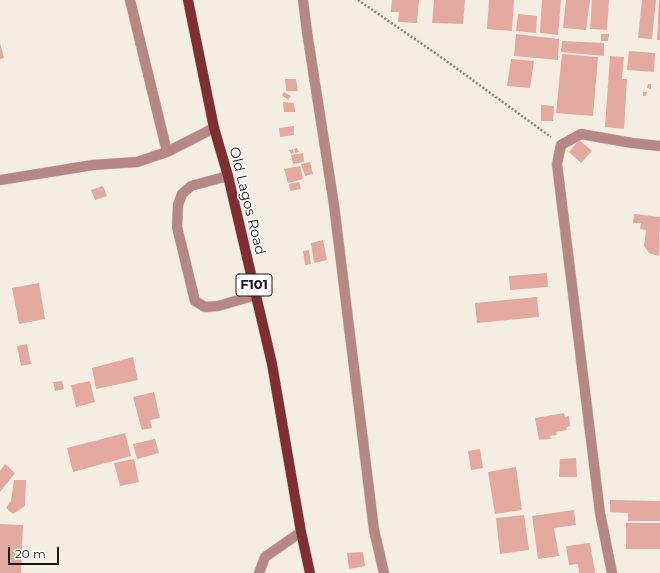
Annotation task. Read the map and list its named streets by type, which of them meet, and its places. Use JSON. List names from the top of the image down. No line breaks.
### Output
{"streets":{"main road":["Old Lagos Road","F101"]},"scale_bar":"20 m"}
